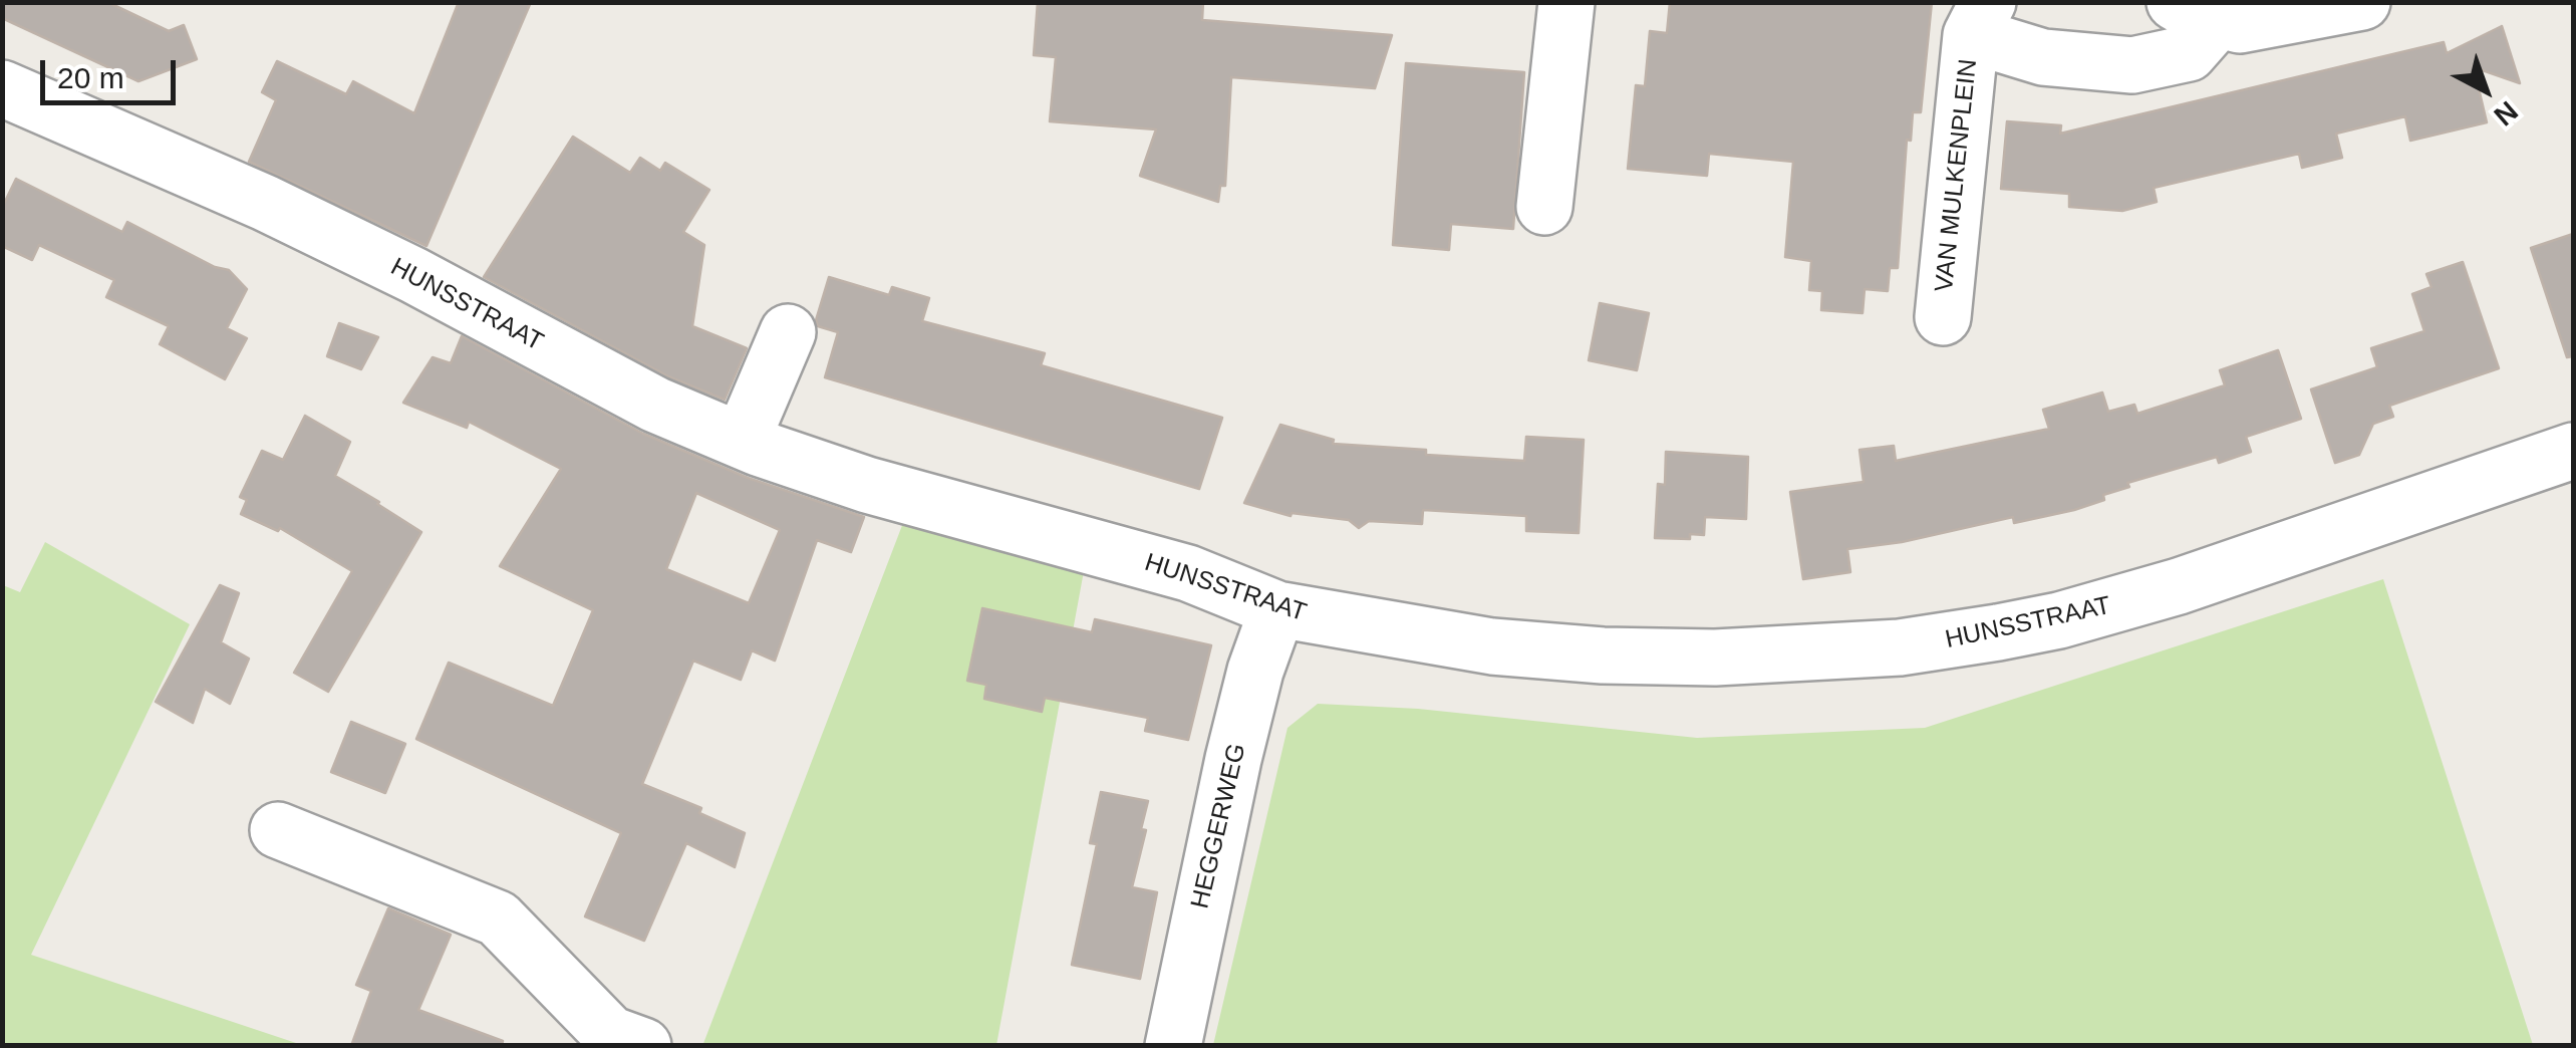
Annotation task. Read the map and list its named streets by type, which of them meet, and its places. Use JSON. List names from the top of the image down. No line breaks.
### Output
{"streets":{"street":["VAN MULKENPLEIN","HUNSSTRAAT","HEGGERWEG"]},"crossings":[["HUNSSTRAAT","HEGGERWEG"]],"scale_bar":"20 m","north":"bottom right"}
